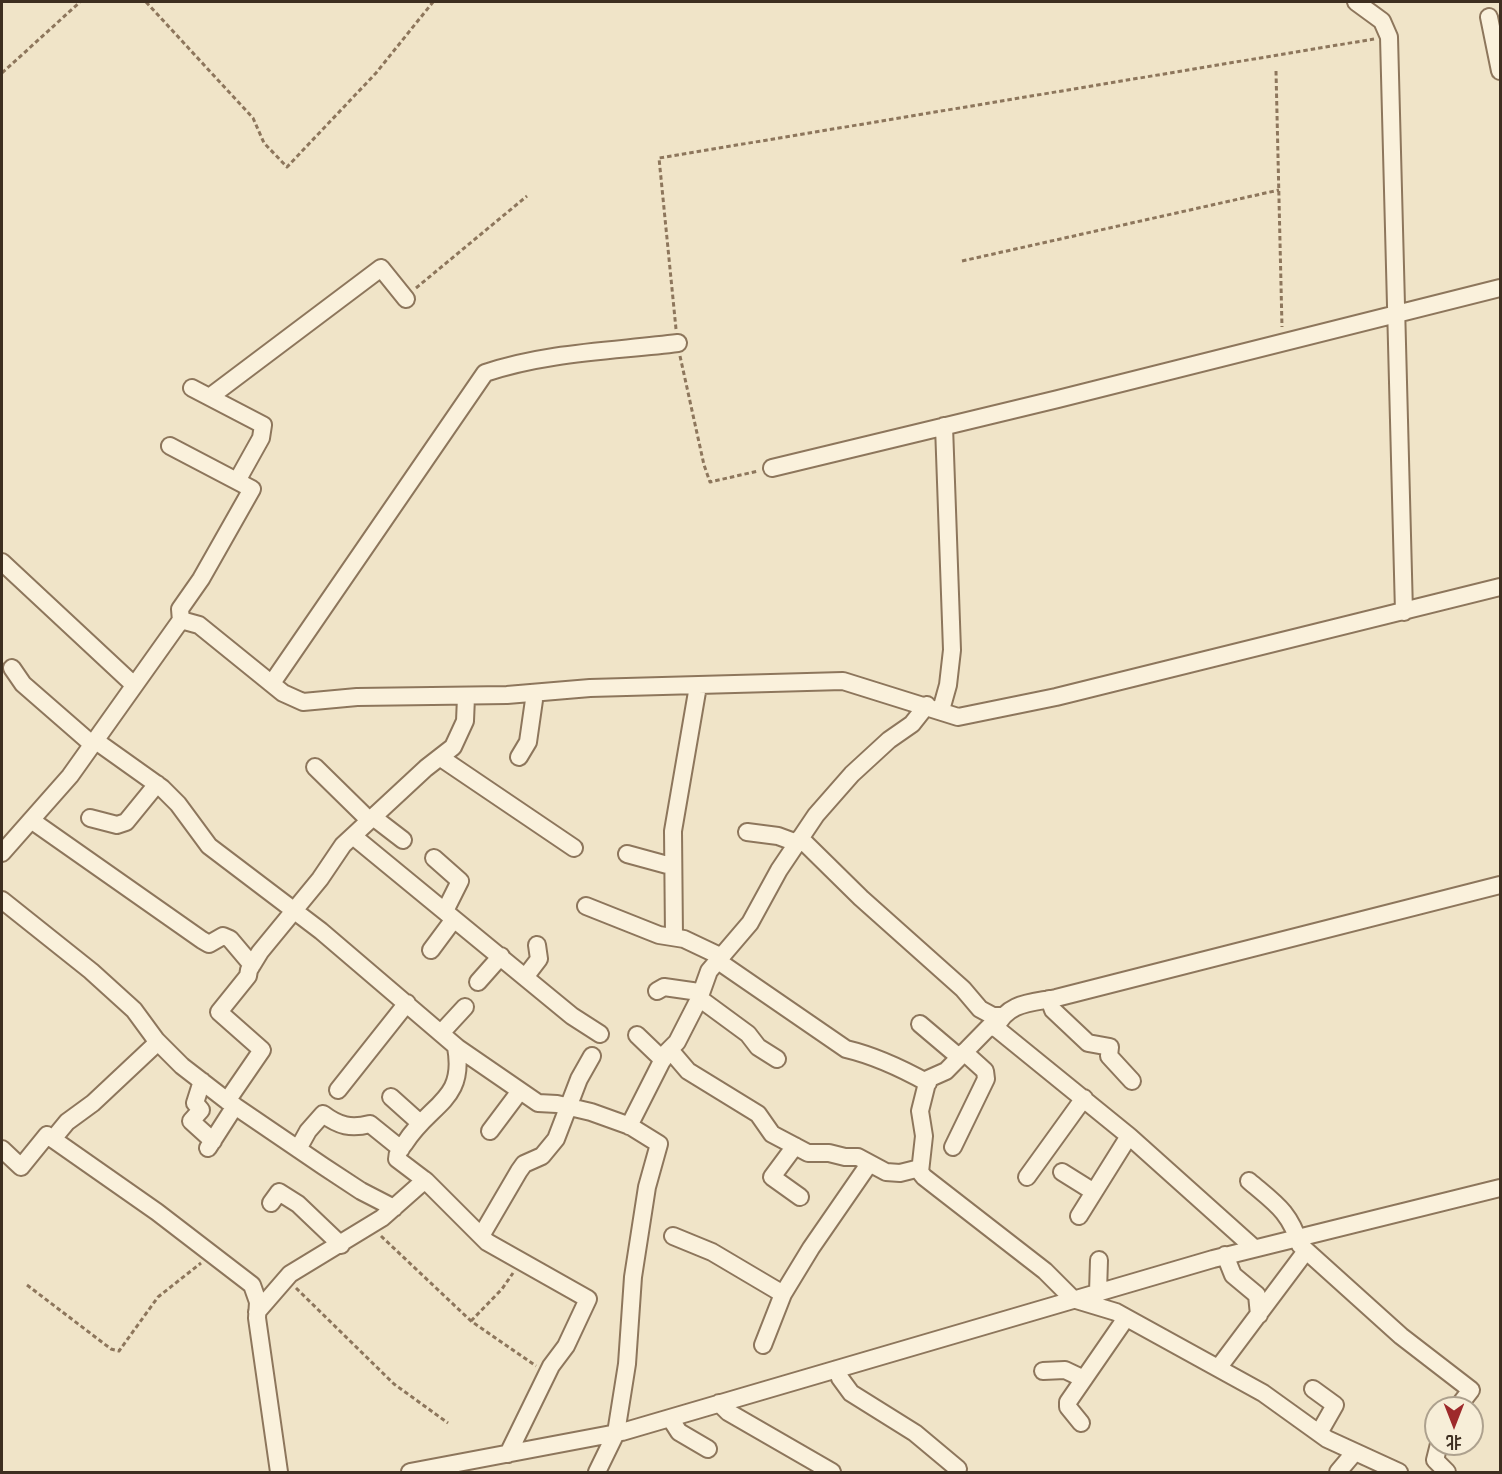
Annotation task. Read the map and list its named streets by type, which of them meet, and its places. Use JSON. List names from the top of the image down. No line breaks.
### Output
{"north":"bottom"}
